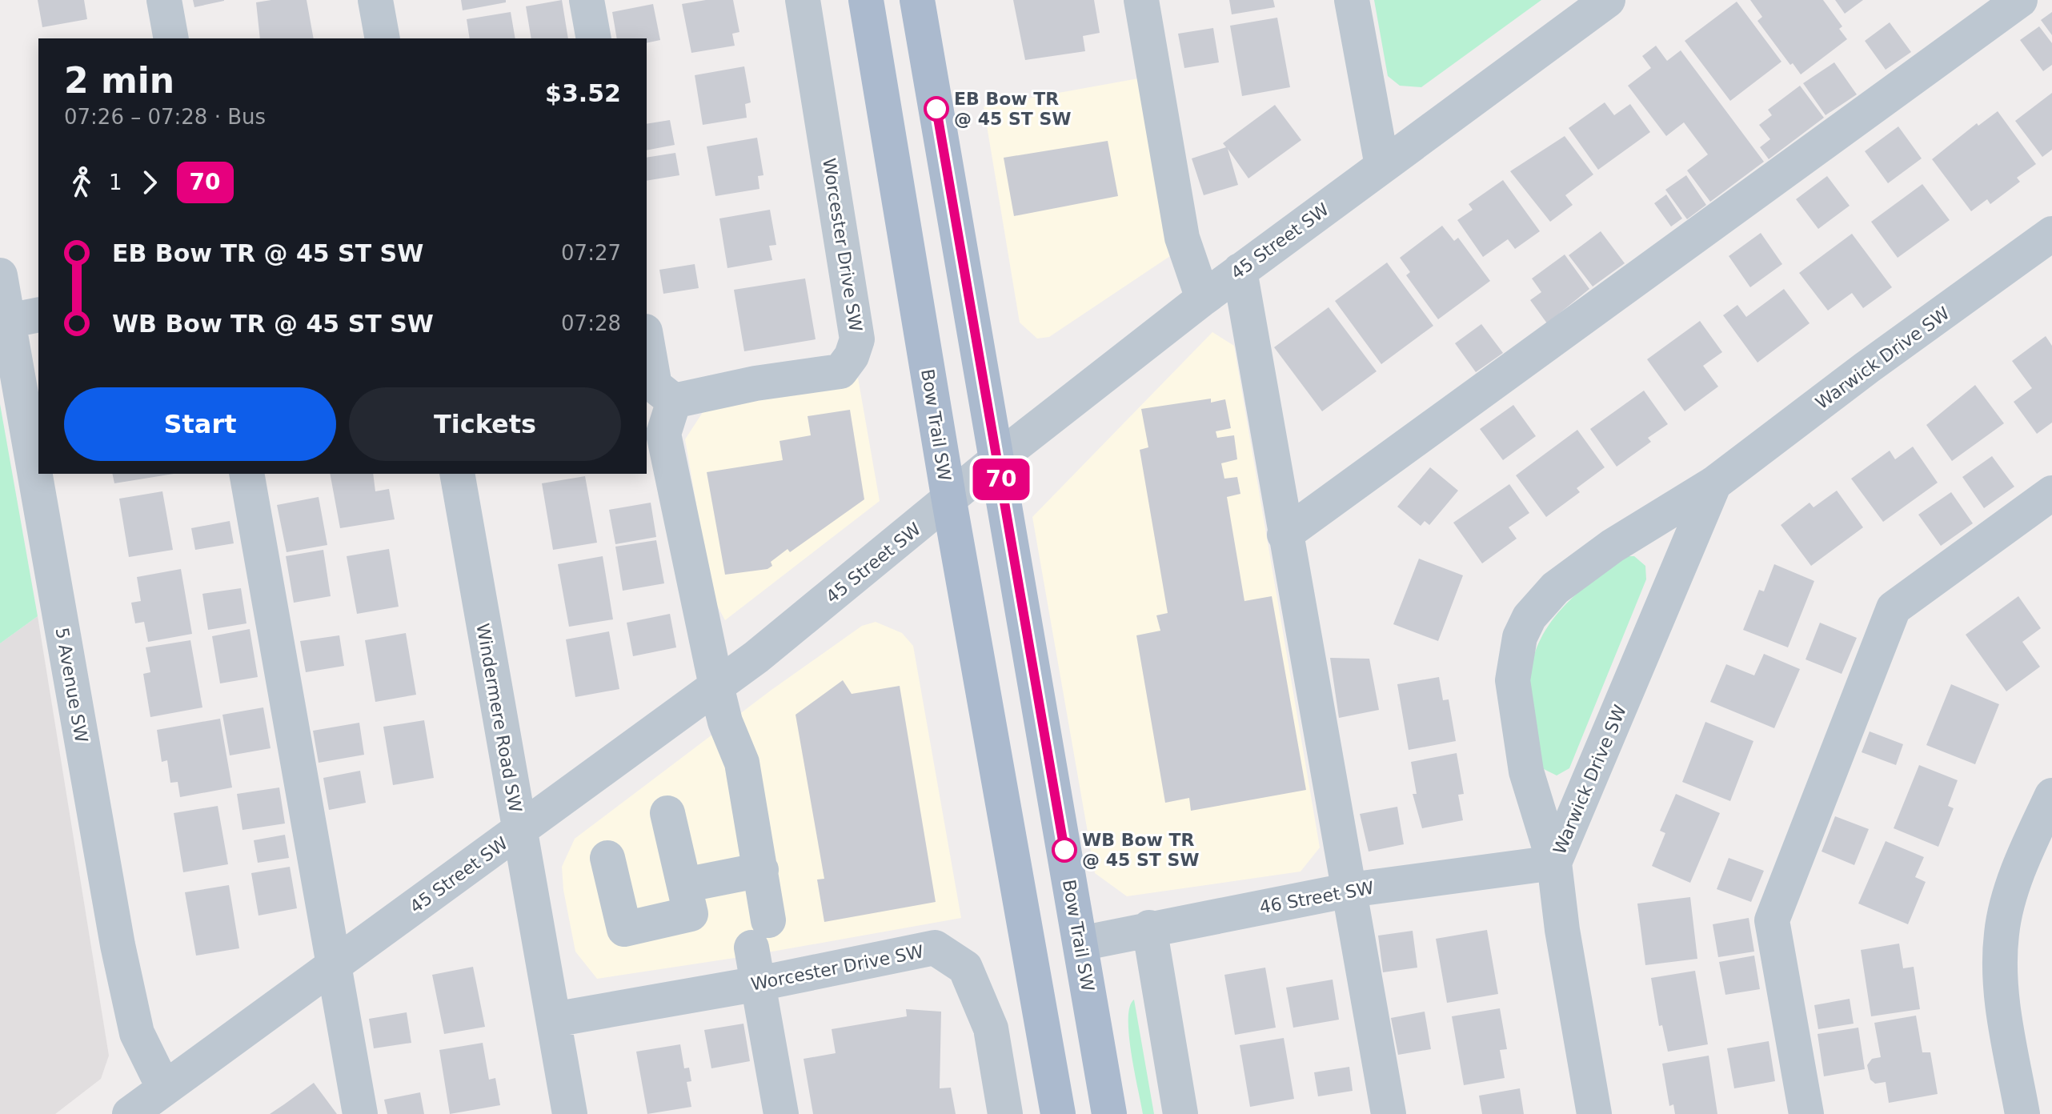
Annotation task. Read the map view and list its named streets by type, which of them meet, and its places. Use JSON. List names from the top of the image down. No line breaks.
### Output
{"streets":{"main road":["Bow Trail SW"],"street":["45 Street SW","Worcester Drive SW","Warwick Drive SW","5 Avenue SW","Windermere Road SW","46 Street SW"]},"crossings":[["45 Street SW","Bow Trail SW"],["45 Street SW","5 Avenue SW"],["45 Street SW","Windermere Road SW"],["Worcester Drive SW","Windermere Road SW"],["Warwick Drive SW","46 Street SW"],["Bow Trail SW","46 Street SW"]],"places":["EB Bow TR @ 45 ST SW","WB Bow TR @ 45 ST SW"],"lines":["bus line 70"],"page":{"on_map":"70","heading":["2 min","07:26 – 07:28 · Bus","$3.52"],"legs":["1","70"],"list":[{"name":"EB Bow TR @ 45 ST SW","value":"07:27"},{"name":"WB Bow TR @ 45 ST SW","value":"07:28"}],"buttons":["Start","Tickets"]}}
